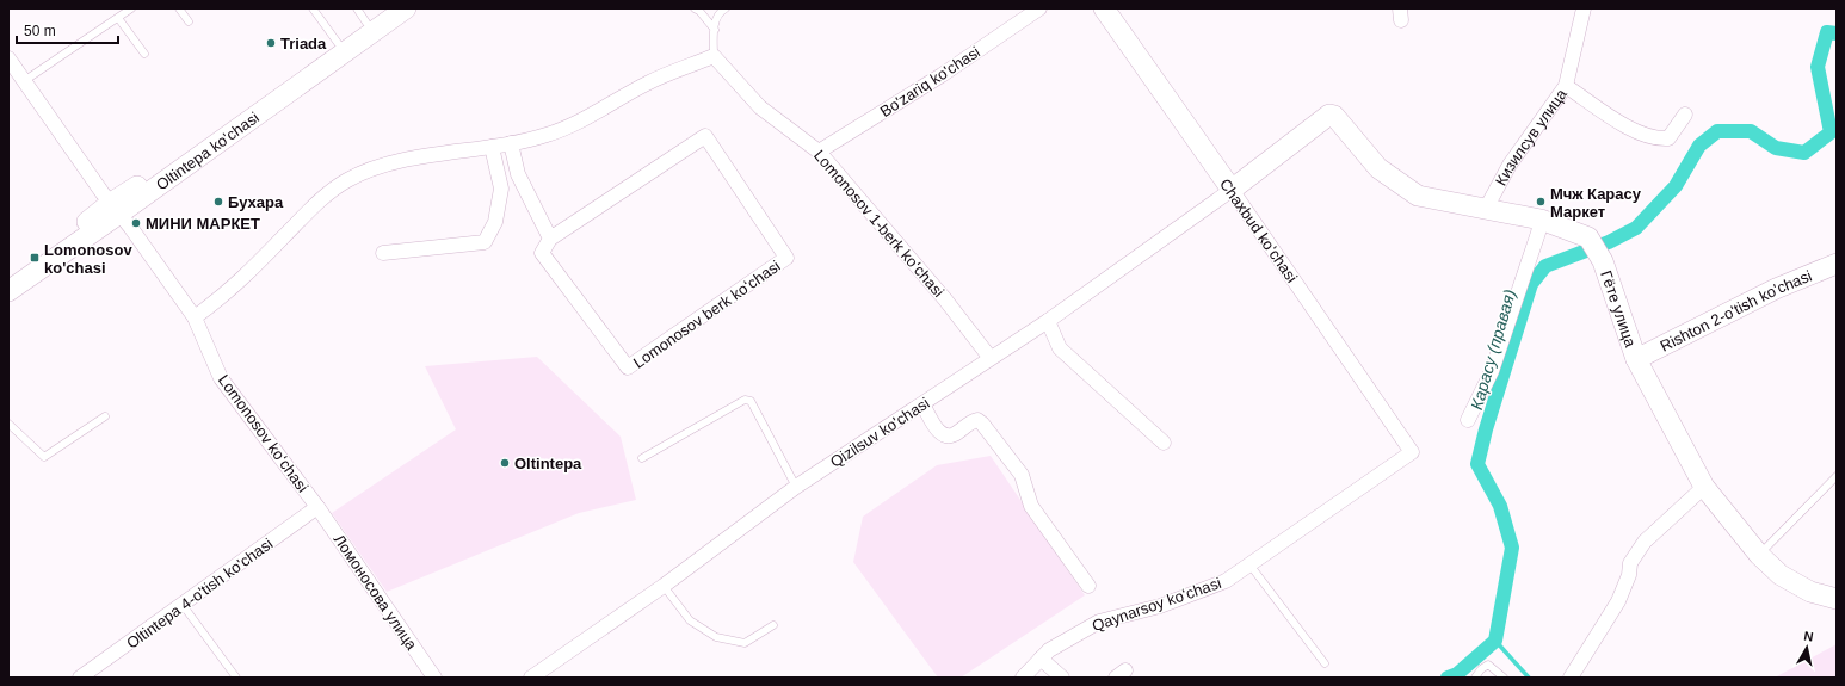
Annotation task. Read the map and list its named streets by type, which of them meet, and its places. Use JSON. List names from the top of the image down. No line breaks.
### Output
{"streets":{"street":["Bo'zariq ko'chasi","Кизилсув улица","Oltintepa ko'chasi","Lomonosov 1-berk koʻchasi","Chaxbud koʻchasi","Гёте улица","Rishton 2-o'tish ko'chasi","Lomonosov berk koʻchasi","Qizilsuv ko'chasi","Lomonosov koʻchasi","Ломоносова улица","Oltintepa 4-o'tish ko'chasi","Qaynarsoy koʻchasi"]},"crossings":[["Bo'zariq ko'chasi","Lomonosov 1-berk koʻchasi"],["Кизилсув улица","Гёте улица"],["Oltintepa ko'chasi","Lomonosov koʻchasi"],["Lomonosov 1-berk koʻchasi","Qizilsuv ko'chasi"],["Chaxbud koʻchasi","Гёте улица"],["Chaxbud koʻchasi","Qizilsuv ko'chasi"],["Chaxbud koʻchasi","Qaynarsoy koʻchasi"],["Гёте улица","Rishton 2-o'tish ko'chasi"],["Гёте улица","Qizilsuv ko'chasi"],["Lomonosov koʻchasi","Ломоносова улица"],["Lomonosov koʻchasi","Oltintepa 4-o'tish ko'chasi"],["Ломоносова улица","Oltintepa 4-o'tish ko'chasi"]],"water":["Карасу (правая)"],"places":{"other":["Triada","Бухара","Мчж Карасу Маркет","МИНИ МАРКЕТ","Oltintepa"],"transit":["Lomonosov ko'chasi"]},"scale_bar":"50 m","north":"top"}
